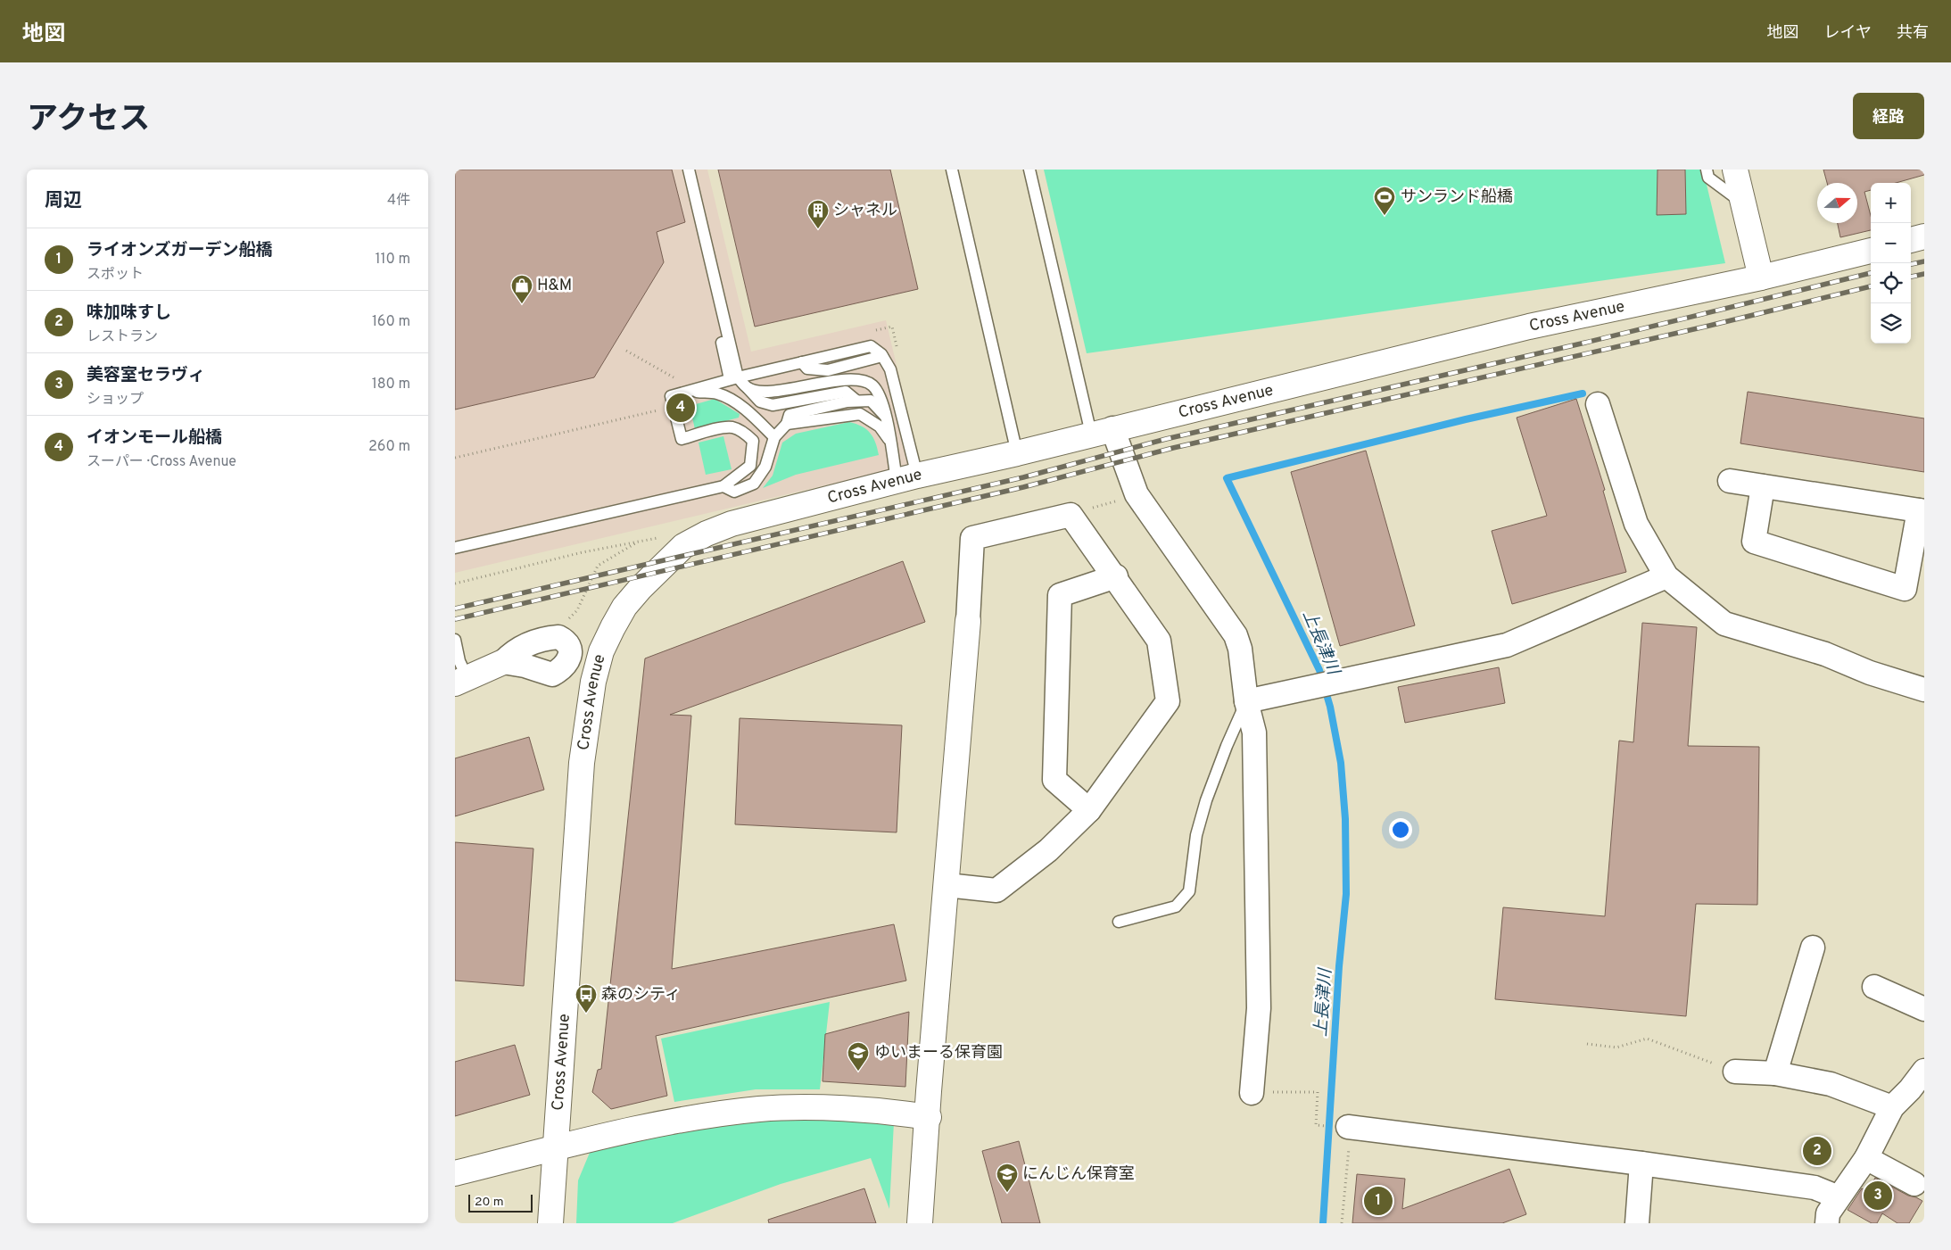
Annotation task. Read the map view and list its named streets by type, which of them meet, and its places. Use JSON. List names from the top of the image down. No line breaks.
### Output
{"streets":{"street":["Cross Avenue"]},"water":["上長津川"],"places":{"sports":["サンランド船橋"],"building":["シャネル"],"shop":["H&M"],"bus stop":["森のシティ"],"school or university":["ゆいまーる保育園","にんじん保育室"]},"scale_bar":"20 m","north":"right","page":{"header":"地図","nav":["地図","レイヤ","共有"],"title":"アクセス","buttons":"経路","heading":["周辺","4件"],"map_buttons":["+","−"],"list":[{"mark":"1","name":"ライオンズガーデン船橋","note":"スポット","value":"110 m"},{"mark":"2","name":"味加味すし","note":"レストラン","value":"160 m"},{"mark":"3","name":"美容室セラヴィ","note":"ショップ","value":"180 m"},{"mark":"4","name":"イオンモール船橋","note":"スーパー · Cross Avenue","value":"260 m"}],"pins":["4","2","3","1"],"scale":"20 m"}}
